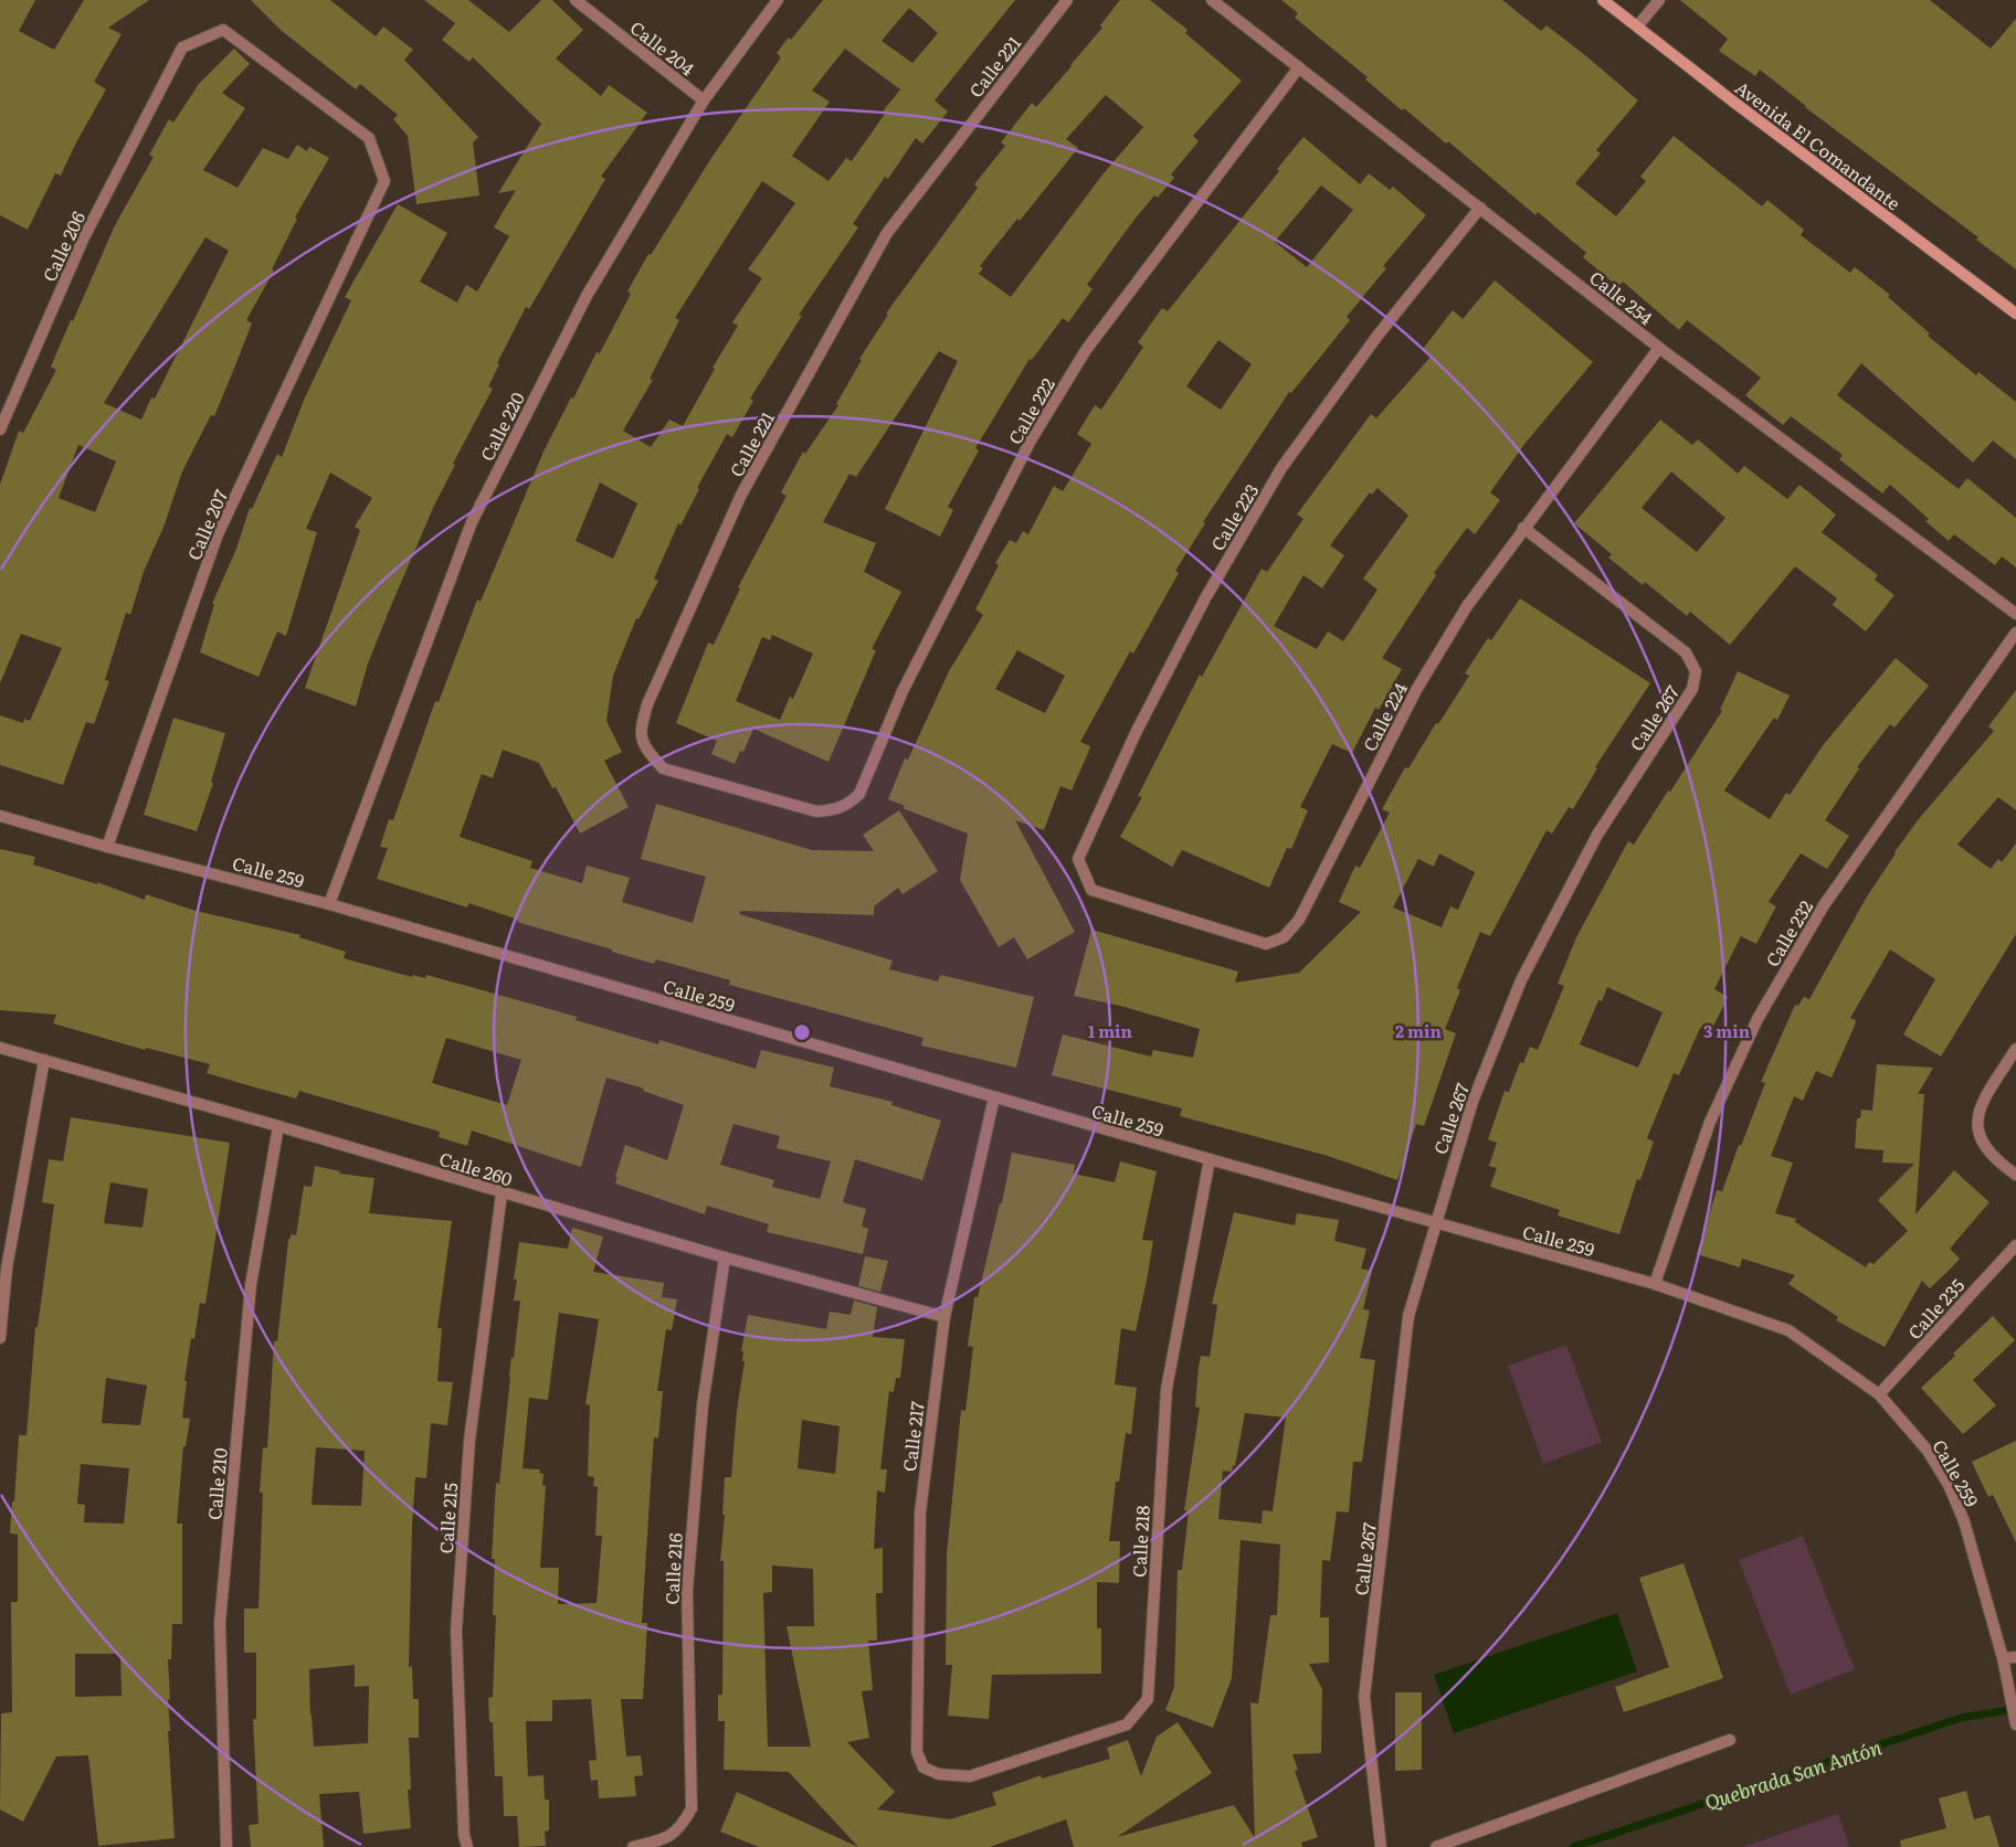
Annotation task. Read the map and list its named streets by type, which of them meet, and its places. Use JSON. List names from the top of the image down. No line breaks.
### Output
{"streets":{"street":["Calle 204","Calle 221","Avenida El Comandante","Calle 206","Calle 254","Calle 222","Calle 220","Calle 223","Calle 207","Calle 224","Calle 267","Calle 259","Calle 232","Calle 260","Calle 235","Calle 217","Calle 210","Calle 215","Calle 218","Calle 216"]},"crossings":[["Calle 204","Calle 220"],["Calle 221","Calle 222"],["Calle 206","Calle 207"],["Calle 254","Calle 222"],["Calle 254","Calle 223"],["Calle 254","Calle 224"],["Calle 220","Calle 259"],["Calle 223","Calle 224"],["Calle 207","Calle 259"],["Calle 224","Calle 267"],["Calle 267","Calle 259"],["Calle 259","Calle 232"],["Calle 259","Calle 235"],["Calle 259","Calle 217"],["Calle 259","Calle 218"],["Calle 260","Calle 217"],["Calle 260","Calle 210"],["Calle 260","Calle 215"],["Calle 260","Calle 216"],["Calle 217","Calle 218"]],"water":["Quebrada San Antón"],"rings":["1 min","2 min","3 min"]}
